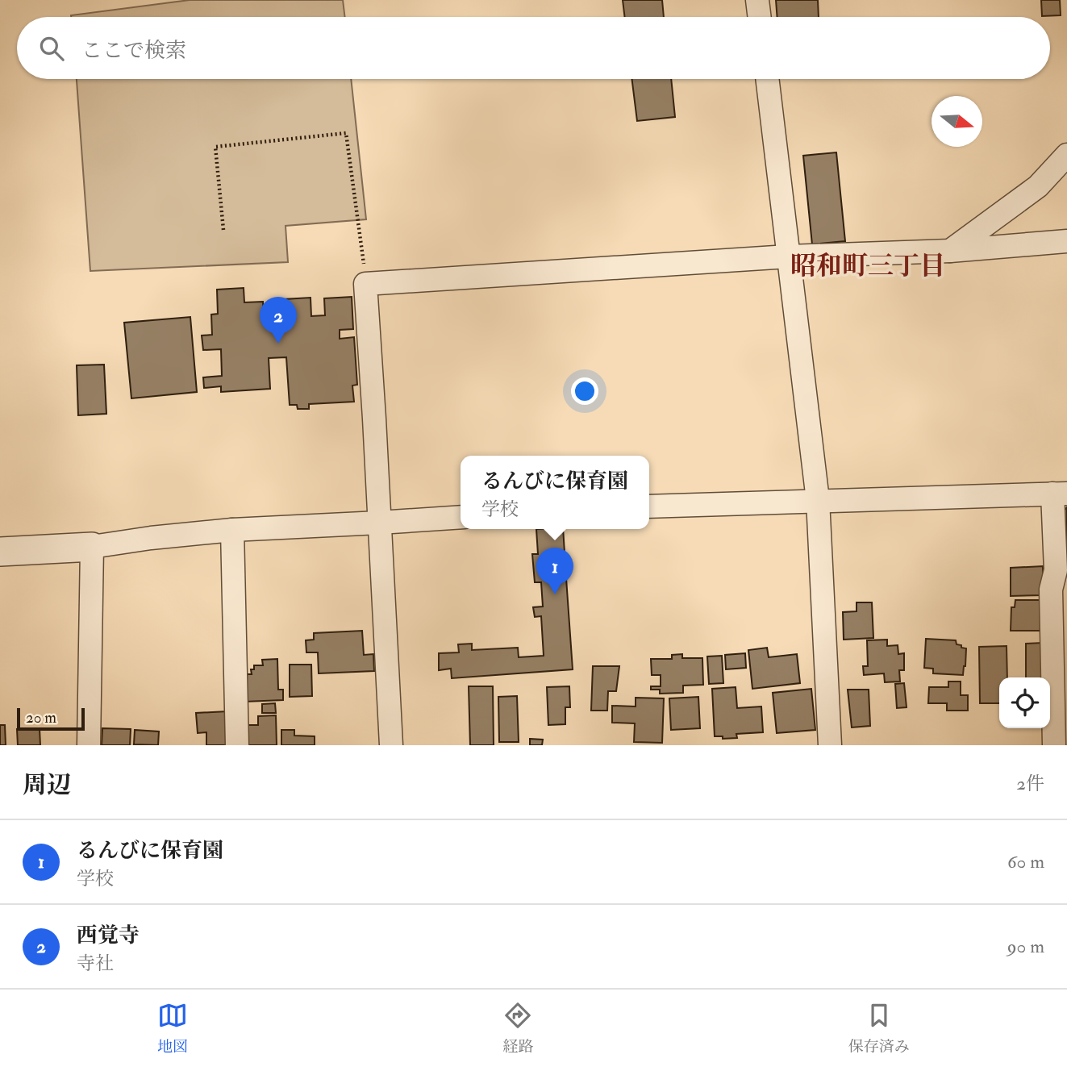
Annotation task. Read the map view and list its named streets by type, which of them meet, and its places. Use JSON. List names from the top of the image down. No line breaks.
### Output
{"districts":["昭和町三丁目"],"scale_bar":"20 m","north":"right","page":{"search":"ここで検索","pins":["2","1"],"popup":["るんびに保育園","学校"],"scale":"20 m","heading":["周辺","2件"],"list":[{"mark":"1","name":"るんびに保育園","note":"学校","value":"60 m"},{"mark":"2","name":"西覚寺","note":"寺社","value":"90 m"}],"nav":["地図","経路","保存済み"]}}
